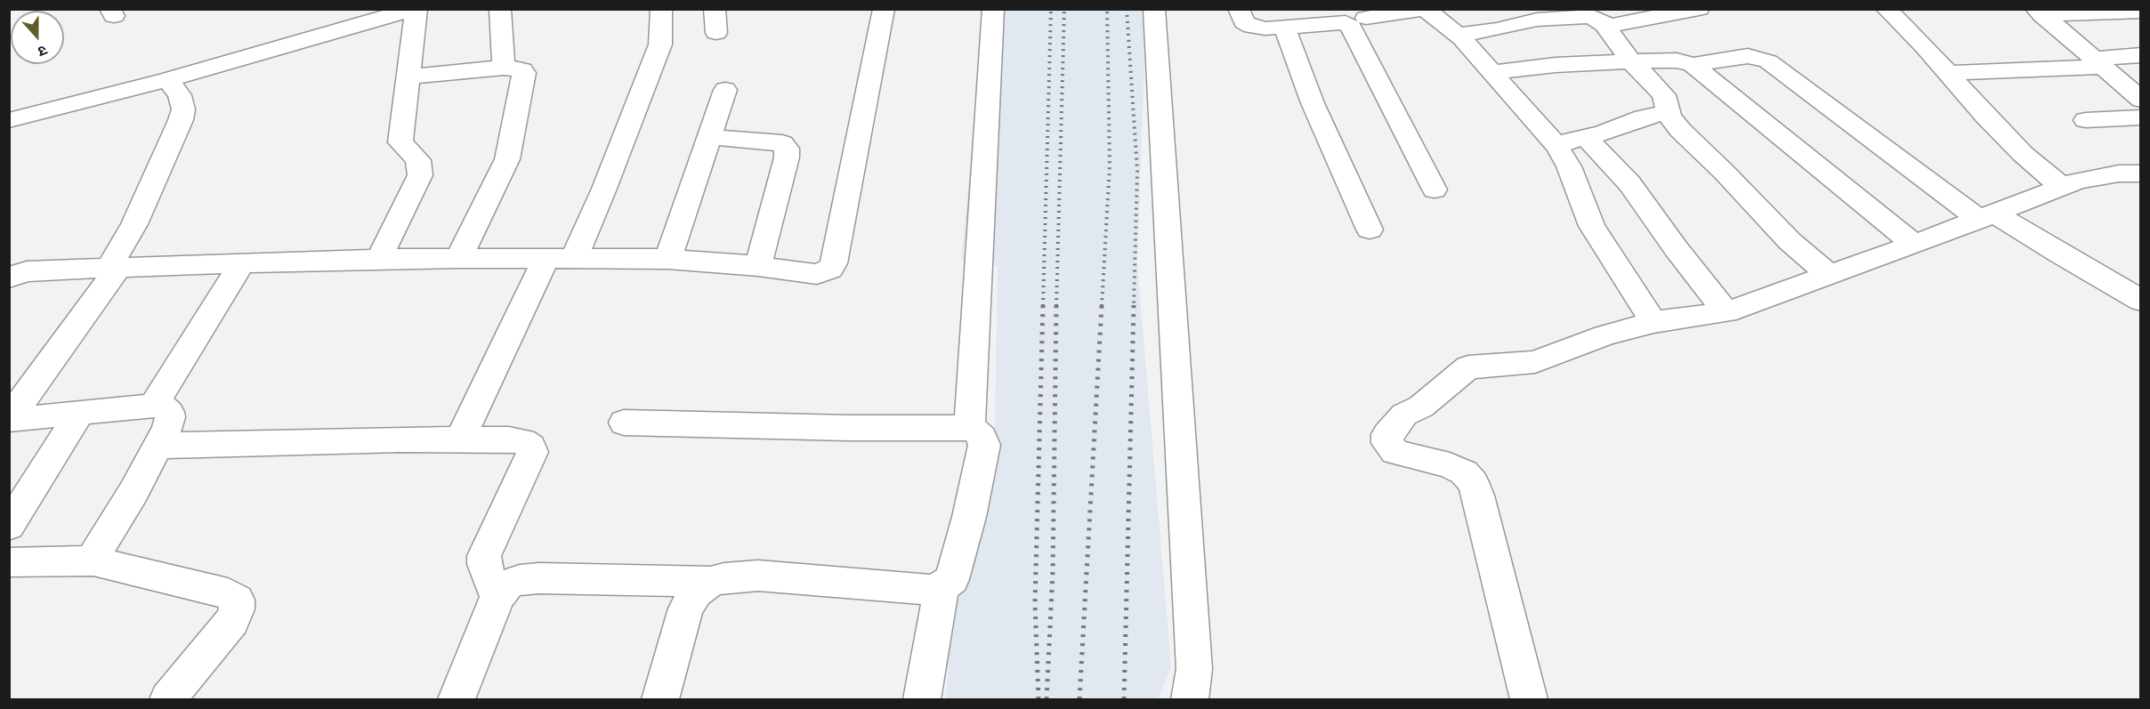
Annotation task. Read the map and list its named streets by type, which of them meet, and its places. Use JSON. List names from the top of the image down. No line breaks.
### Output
{"north":"bottom"}
